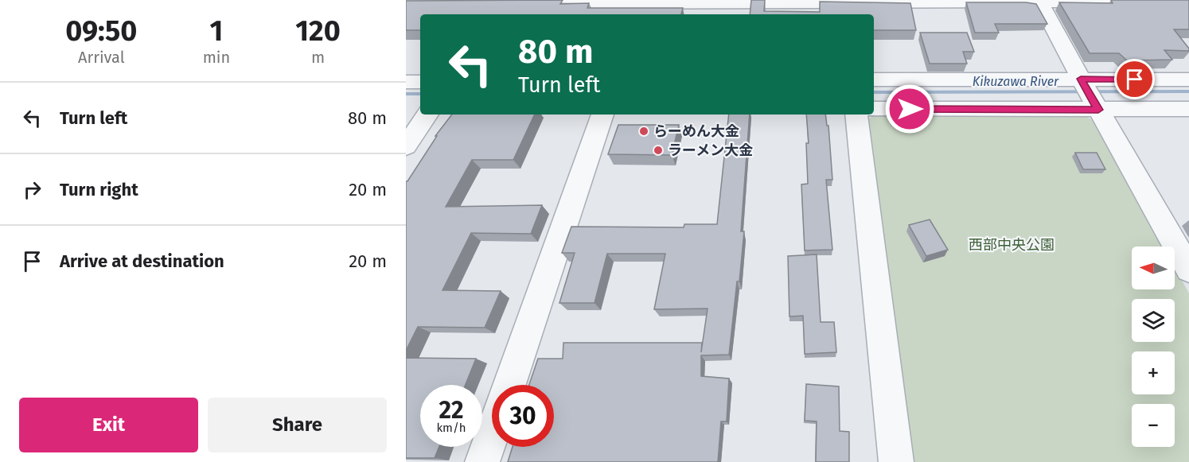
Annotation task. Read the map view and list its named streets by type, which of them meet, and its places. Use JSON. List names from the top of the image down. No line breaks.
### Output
{"water":["Kikuzawa River"],"parks":["西部中央公園"],"places":["らーめん大金","ラーメン大金"],"north":"left","page":{"eta":["09:50","Arrival","1","min","120","m"],"turn":["80 m","Turn left"],"list":[{"name":"Turn left","value":"80 m"},{"name":"Turn right","value":"20 m"},{"name":"Arrive at destination","value":"20 m"}],"map_buttons":["+","−"],"speed":"22 km/h","limit":"30","buttons":["Exit","Share"]}}
